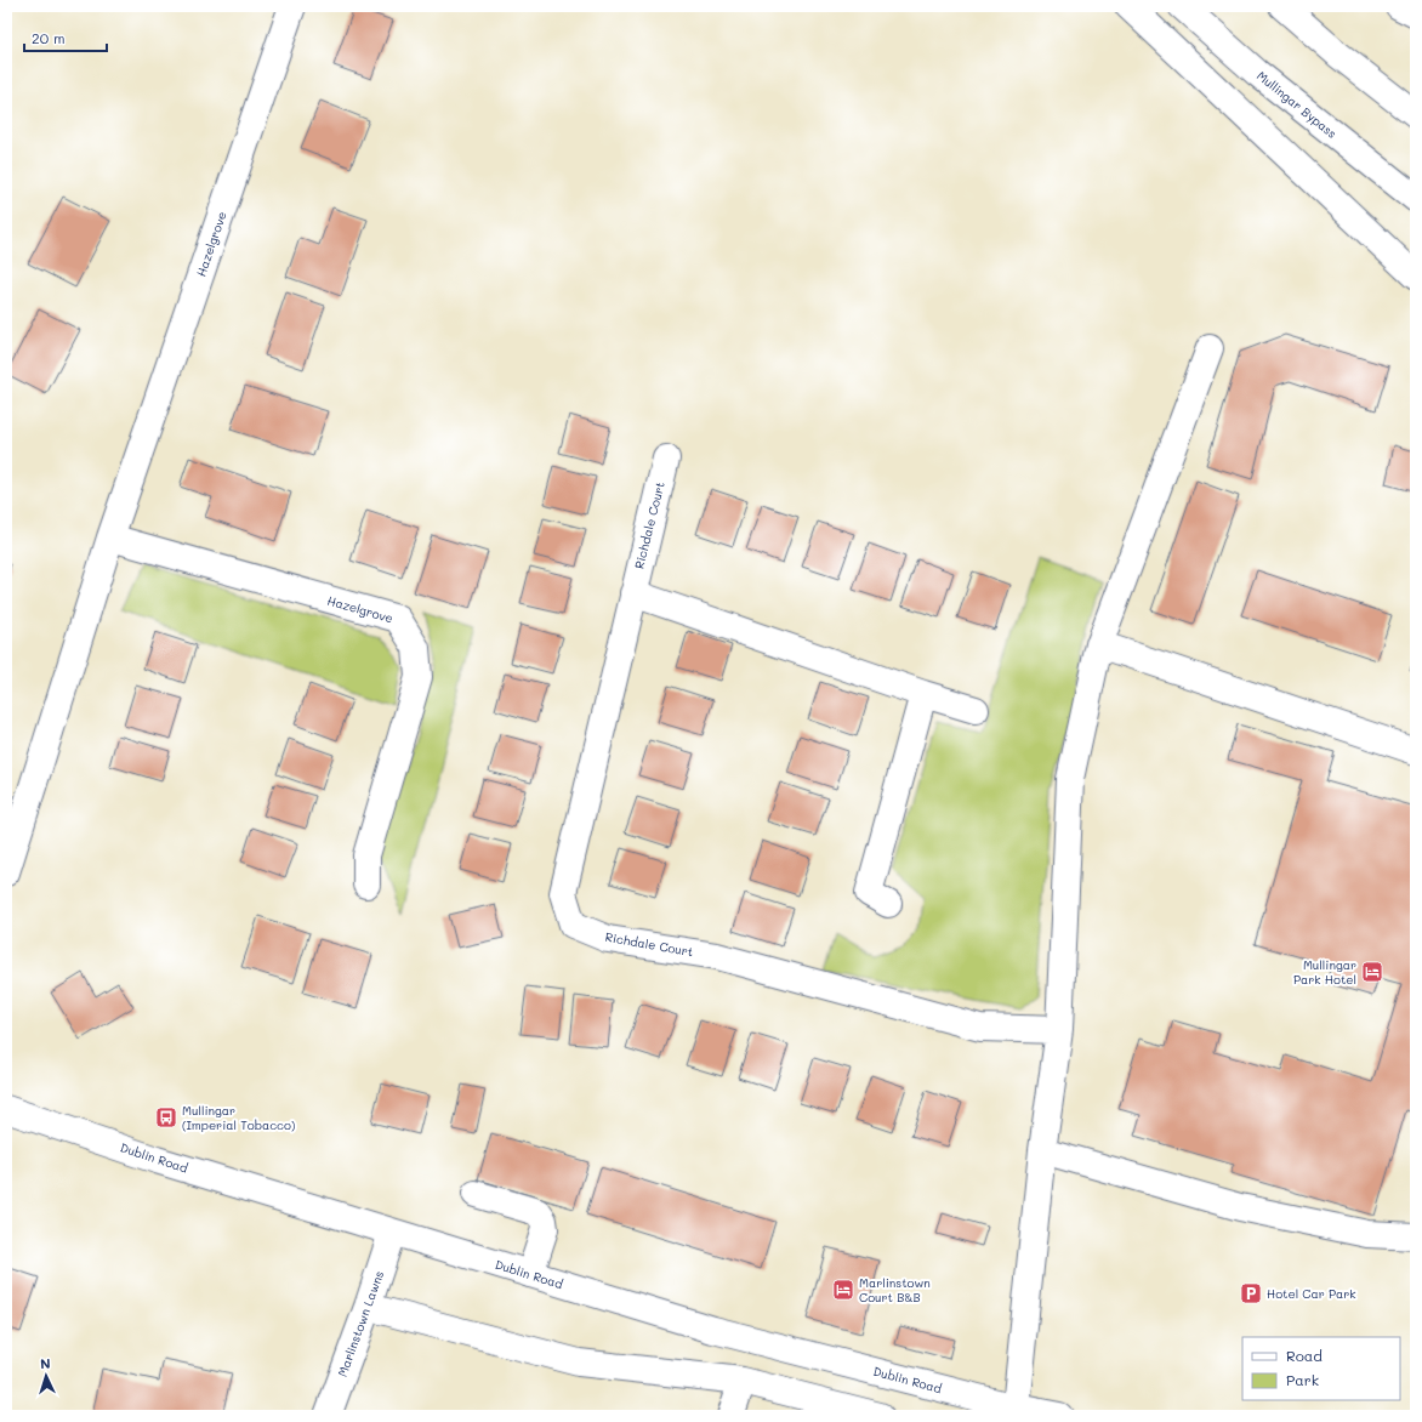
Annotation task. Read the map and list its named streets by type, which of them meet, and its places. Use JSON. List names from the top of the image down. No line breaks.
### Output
{"streets":{"main road":["Mullingar Bypass","Hazelgrove","Richdale Court","Dublin Road","Marlinstown Lawns"]},"crossings":[["Dublin Road","Marlinstown Lawns"]],"places":{"hotel":["Mullingar Park Hotel","Marlinstown Court B&B"],"bus stop":["Mullingar (Imperial Tobacco)"],"parking":["Hotel Car Park"]},"legend":["Road","Park"],"scale_bar":"20 m","north":"top"}
